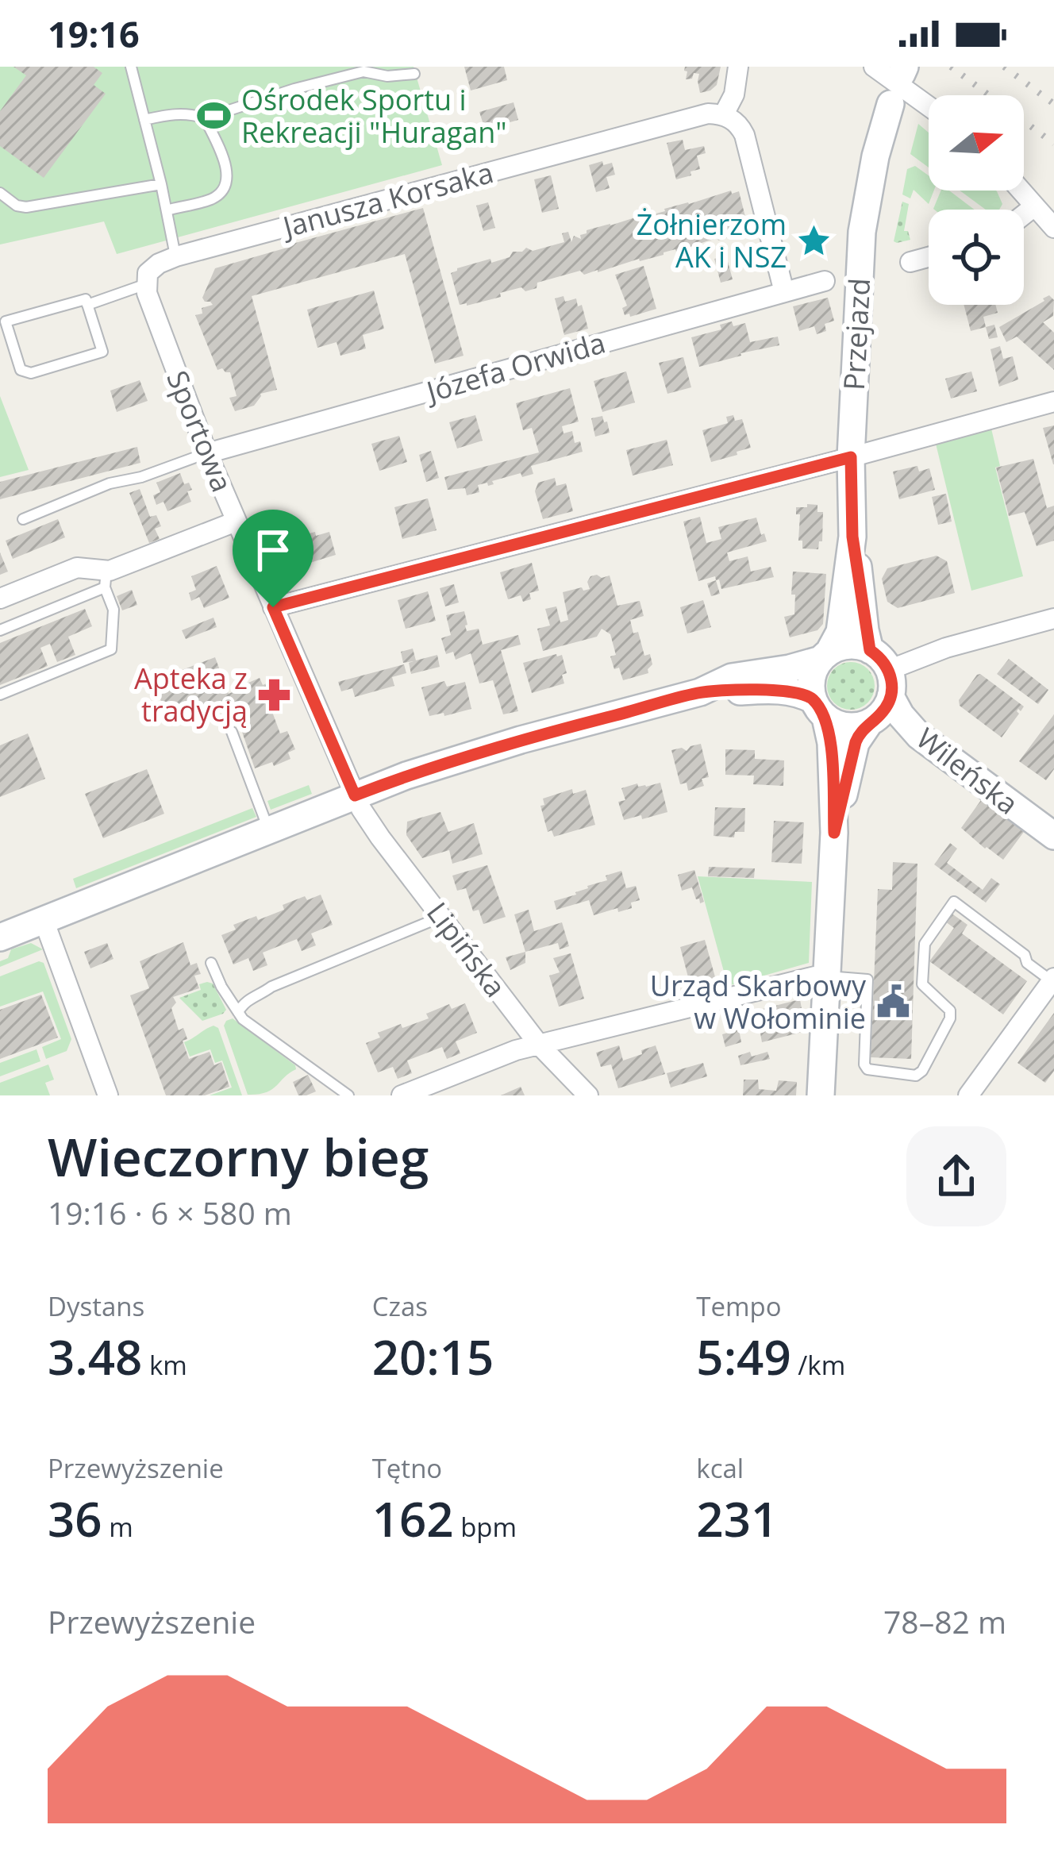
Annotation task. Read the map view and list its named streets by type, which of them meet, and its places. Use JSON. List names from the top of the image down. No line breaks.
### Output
{"streets":{"street":["Janusza Korsaka","Przejazd","Józefa Orwida","Sportowa","Wileńska","Lipińska"]},"crossings":[["Janusza Korsaka","Sportowa"],["Przejazd","Wileńska"],["Józefa Orwida","Sportowa"],["Sportowa","Lipińska"]],"places":{"sports":["Ośrodek Sportu i Rekreacji \"Huragan\""],"place":["Żołnierzom AK i NSZ"],"pharmacy":["Apteka z tradycją"],"public building":["Urząd Skarbowy w Wołominie"]},"north":"right","page":{"status":"19:16","heading":["Wieczorny bieg","19:16 · 6 × 580 m"],"stats":[["Dystans","3.48 km"],["Czas","20:15"],["Tempo","5:49 /km"],["Przewyższenie","36 m"],["Tętno","162 bpm"],["kcal","231"]],"chart":["Przewyższenie","78–82 m"]}}
